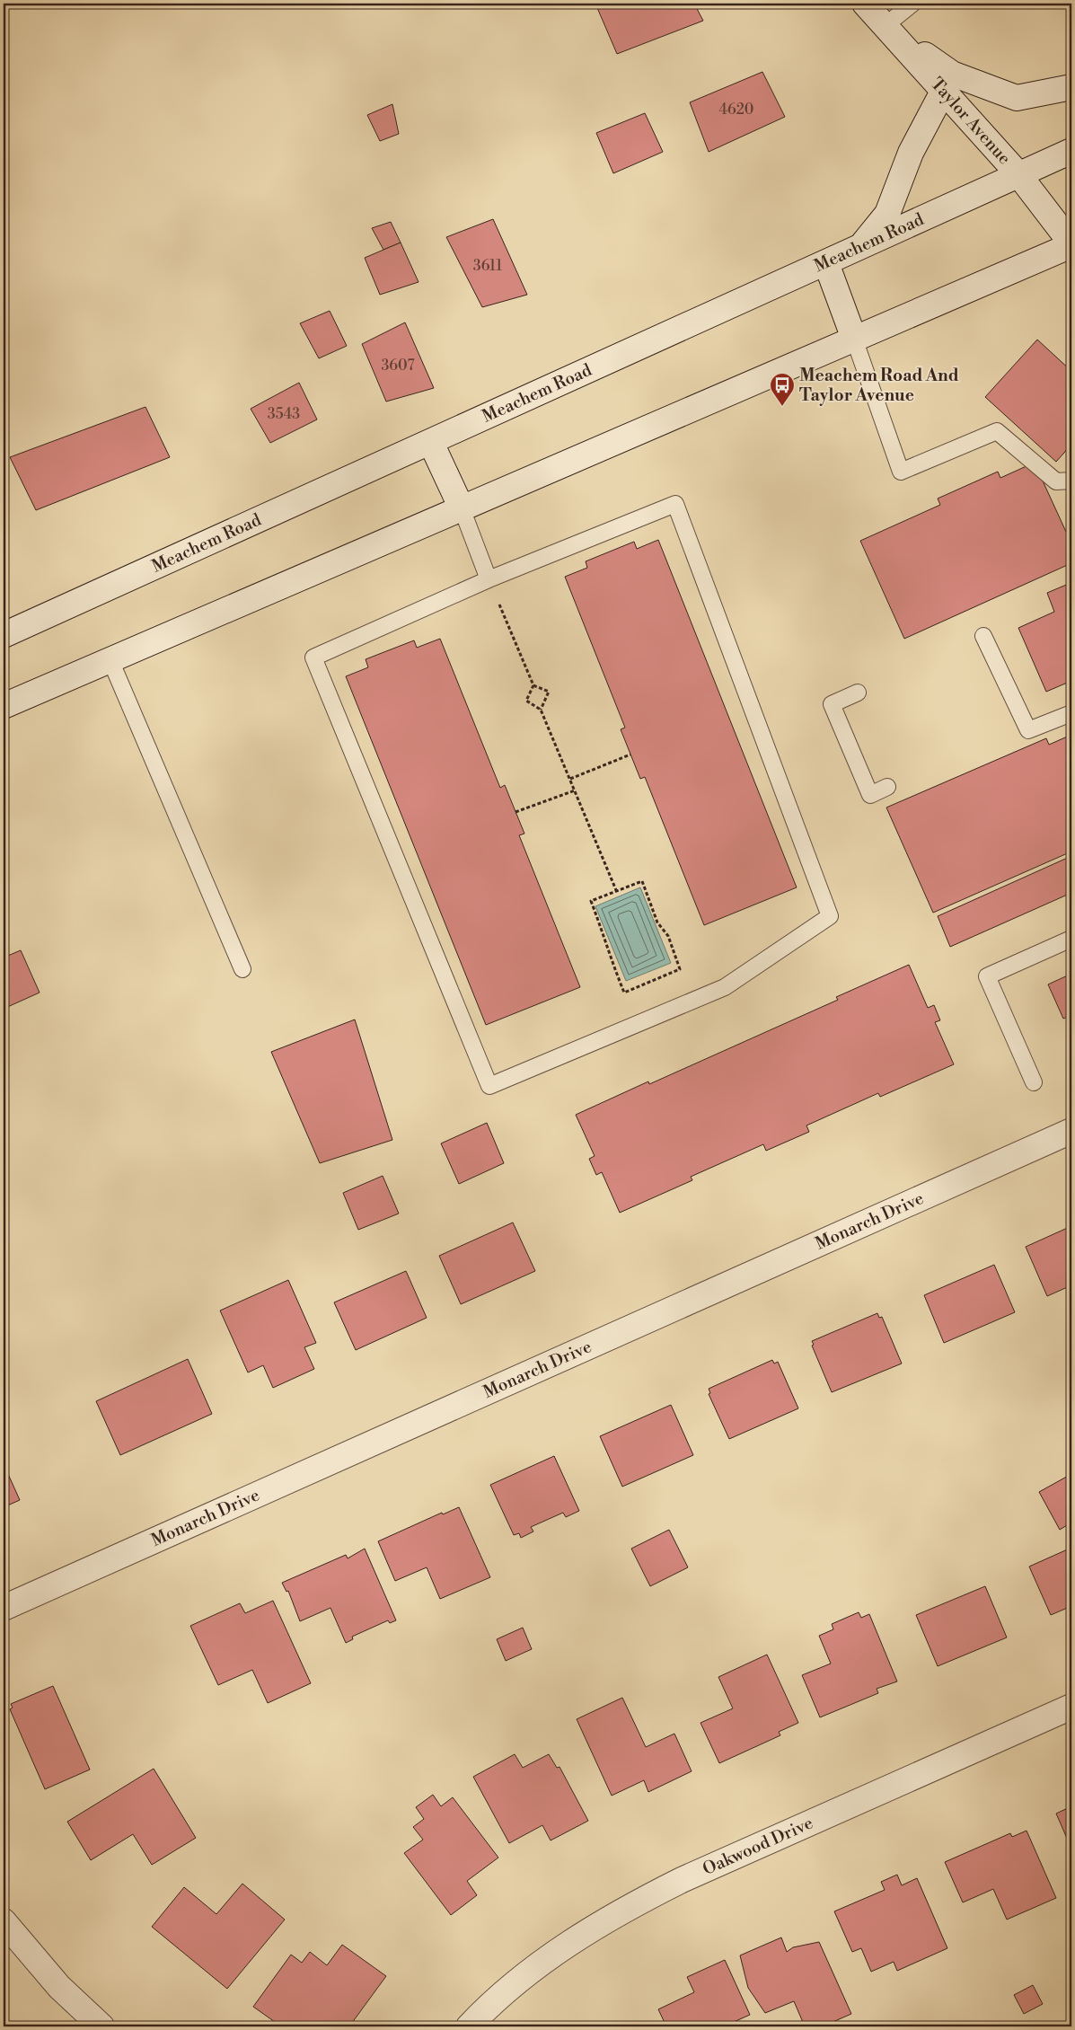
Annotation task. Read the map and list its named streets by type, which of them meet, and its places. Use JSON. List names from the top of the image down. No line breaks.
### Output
{"streets":{"street":["Taylor Avenue","Meachem Road","Monarch Drive","Oakwood Drive"]},"crossings":[["Taylor Avenue","Meachem Road"]],"places":{"bus stop":["Meachem Road And Taylor Avenue"]},"house_numbers":["4620","3611","3607","3543"]}
